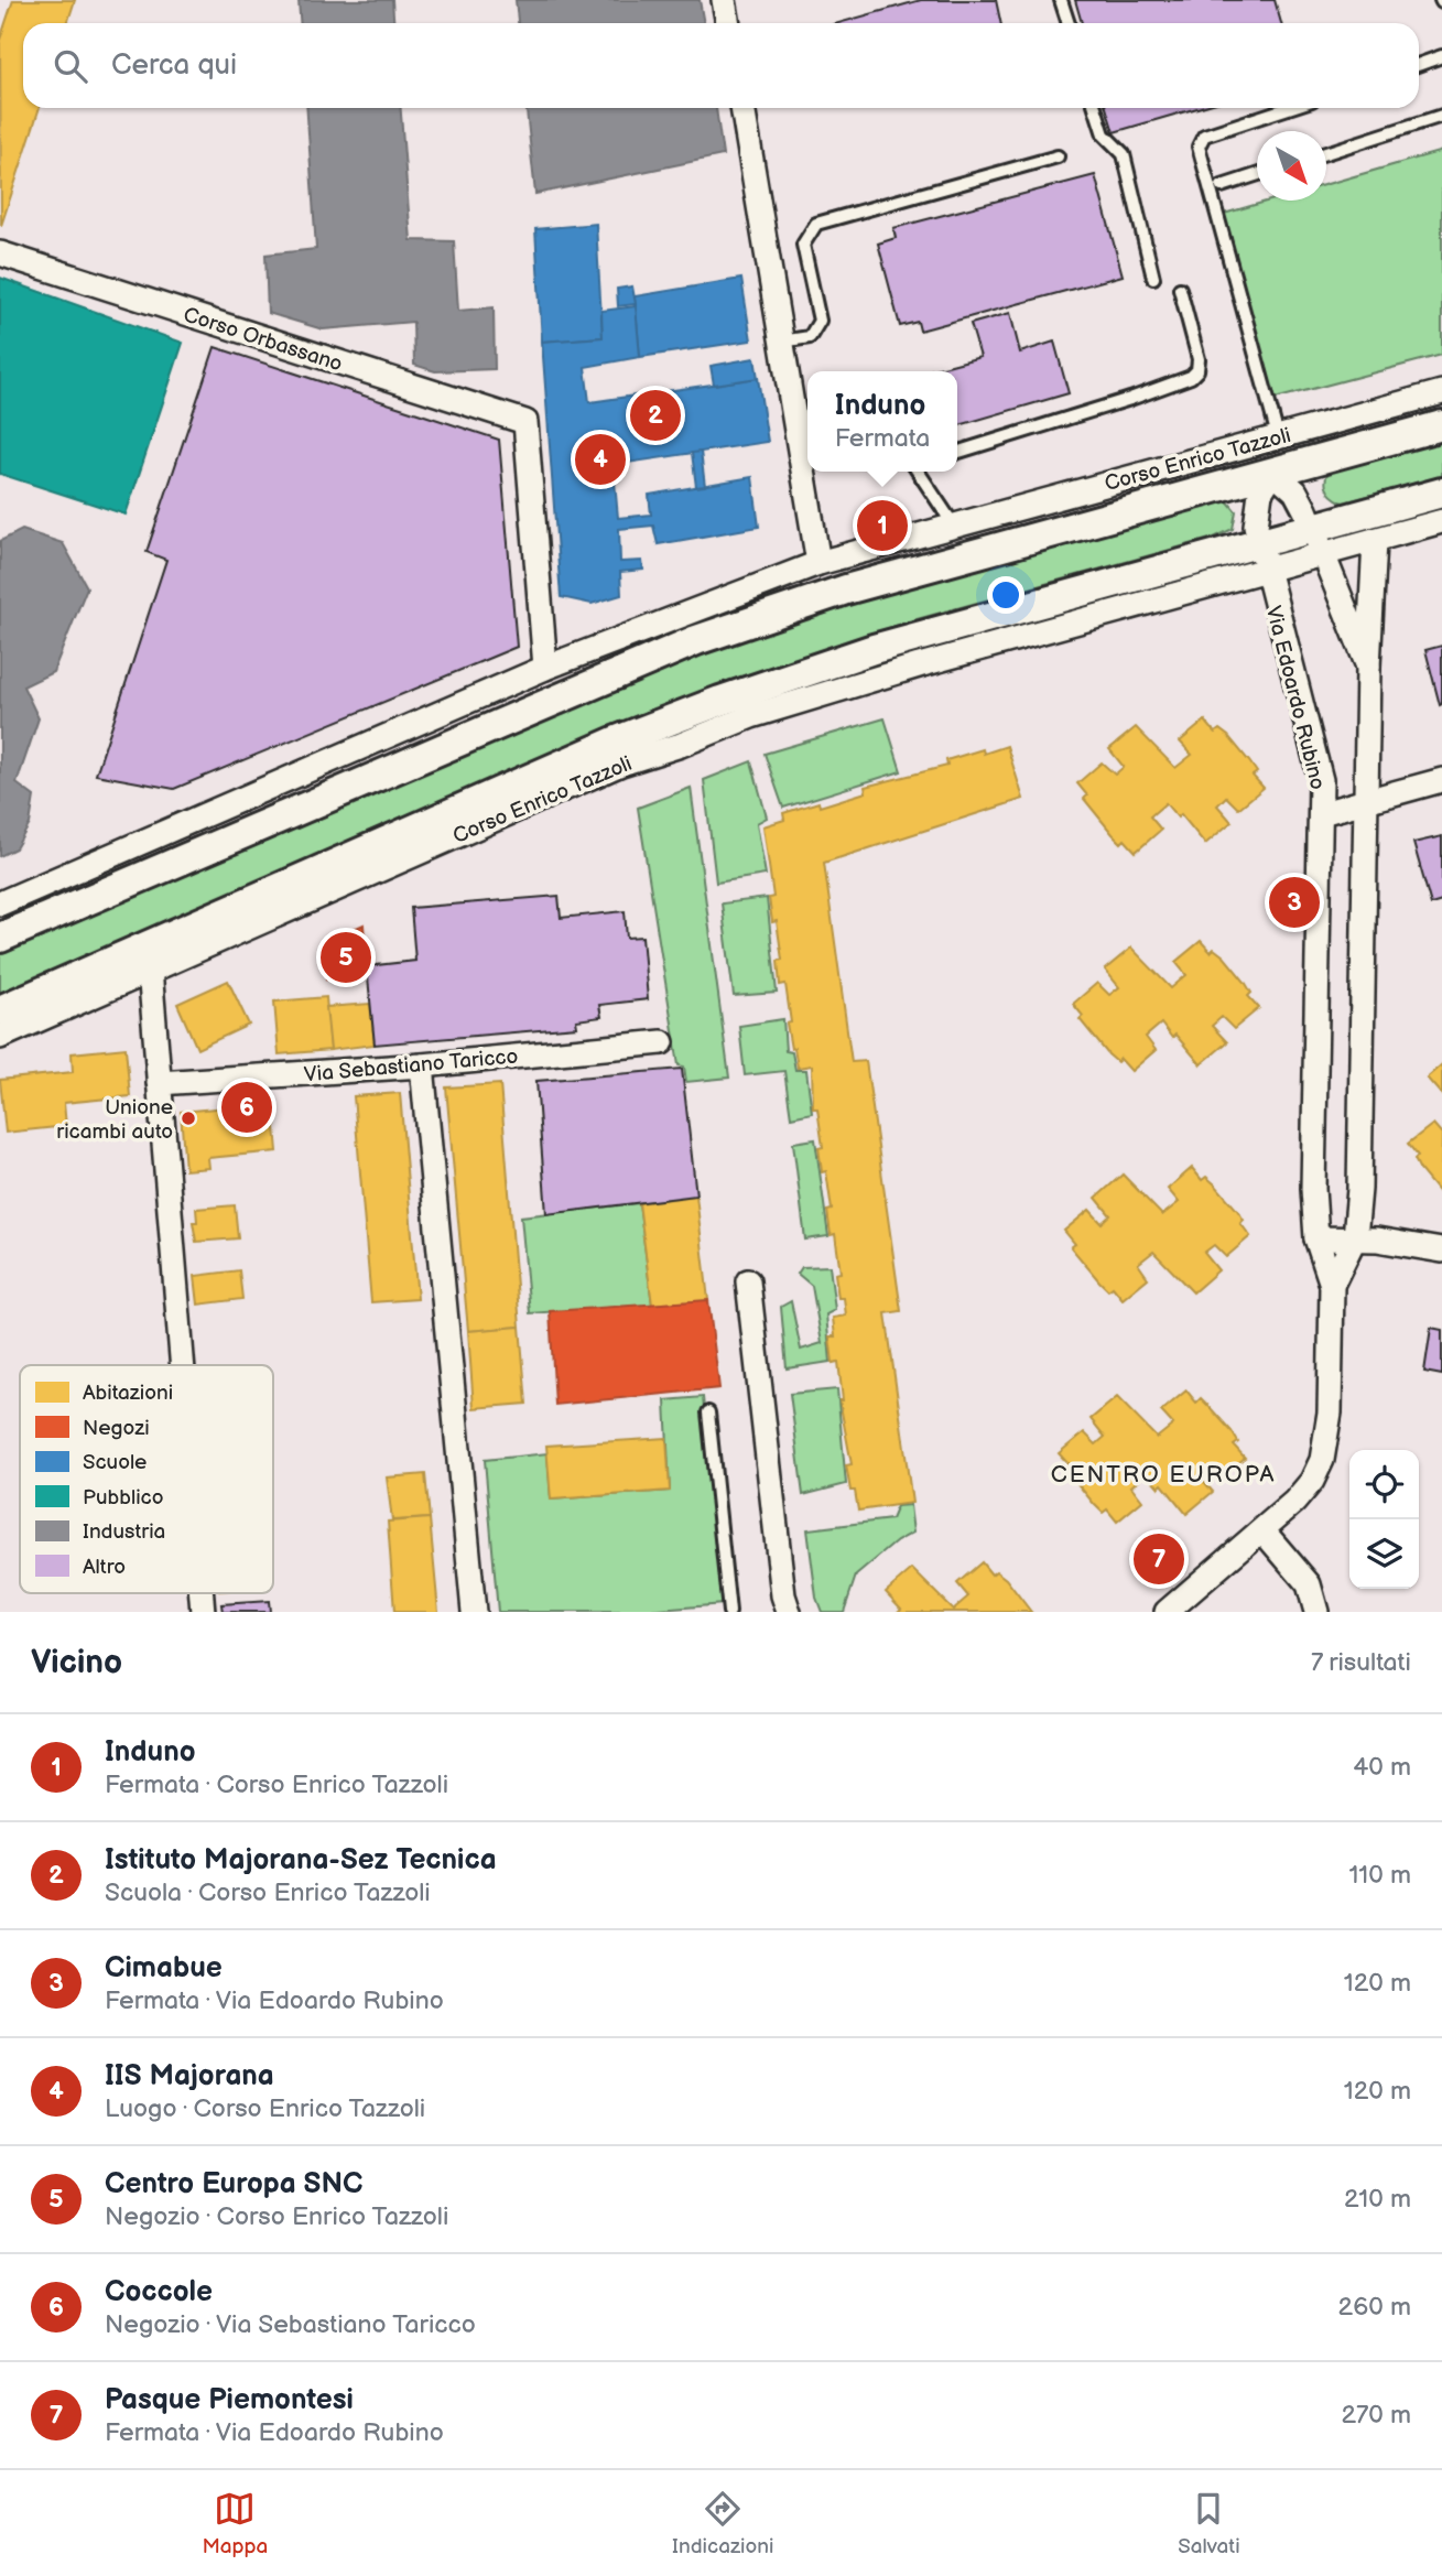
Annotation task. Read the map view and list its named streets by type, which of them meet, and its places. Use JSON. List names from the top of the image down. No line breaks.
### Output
{"streets":{"street":["Corso Orbassano","Corso Enrico Tazzoli","Via Edoardo Rubino","Via Sebastiano Taricco"]},"crossings":[["Corso Orbassano","Corso Enrico Tazzoli"],["Corso Enrico Tazzoli","Via Edoardo Rubino"]],"districts":["CENTRO EUROPA"],"places":["Unione ricambi auto"],"legend":["Abitazioni","Negozi","Scuole","Pubblico","Industria","Altro"],"north":"bottom right","page":{"search":"Cerca qui","popup":["Induno","Fermata"],"pins":["2","4","1","3","5","6","7"],"heading":["Vicino","7 risultati"],"list":[{"mark":"1","name":"Induno","note":"Fermata · Corso Enrico Tazzoli","value":"40 m"},{"mark":"2","name":"Istituto Majorana-Sez Tecnica","note":"Scuola · Corso Enrico Tazzoli","value":"110 m"},{"mark":"3","name":"Cimabue","note":"Fermata · Via Edoardo Rubino","value":"120 m"},{"mark":"4","name":"IIS Majorana","note":"Luogo · Corso Enrico Tazzoli","value":"120 m"},{"mark":"5","name":"Centro Europa SNC","note":"Negozio · Corso Enrico Tazzoli","value":"210 m"},{"mark":"6","name":"Coccole","note":"Negozio · Via Sebastiano Taricco","value":"260 m"},{"mark":"7","name":"Pasque Piemontesi","note":"Fermata · Via Edoardo Rubino","value":"270 m"}],"nav":["Mappa","Indicazioni","Salvati"]}}
